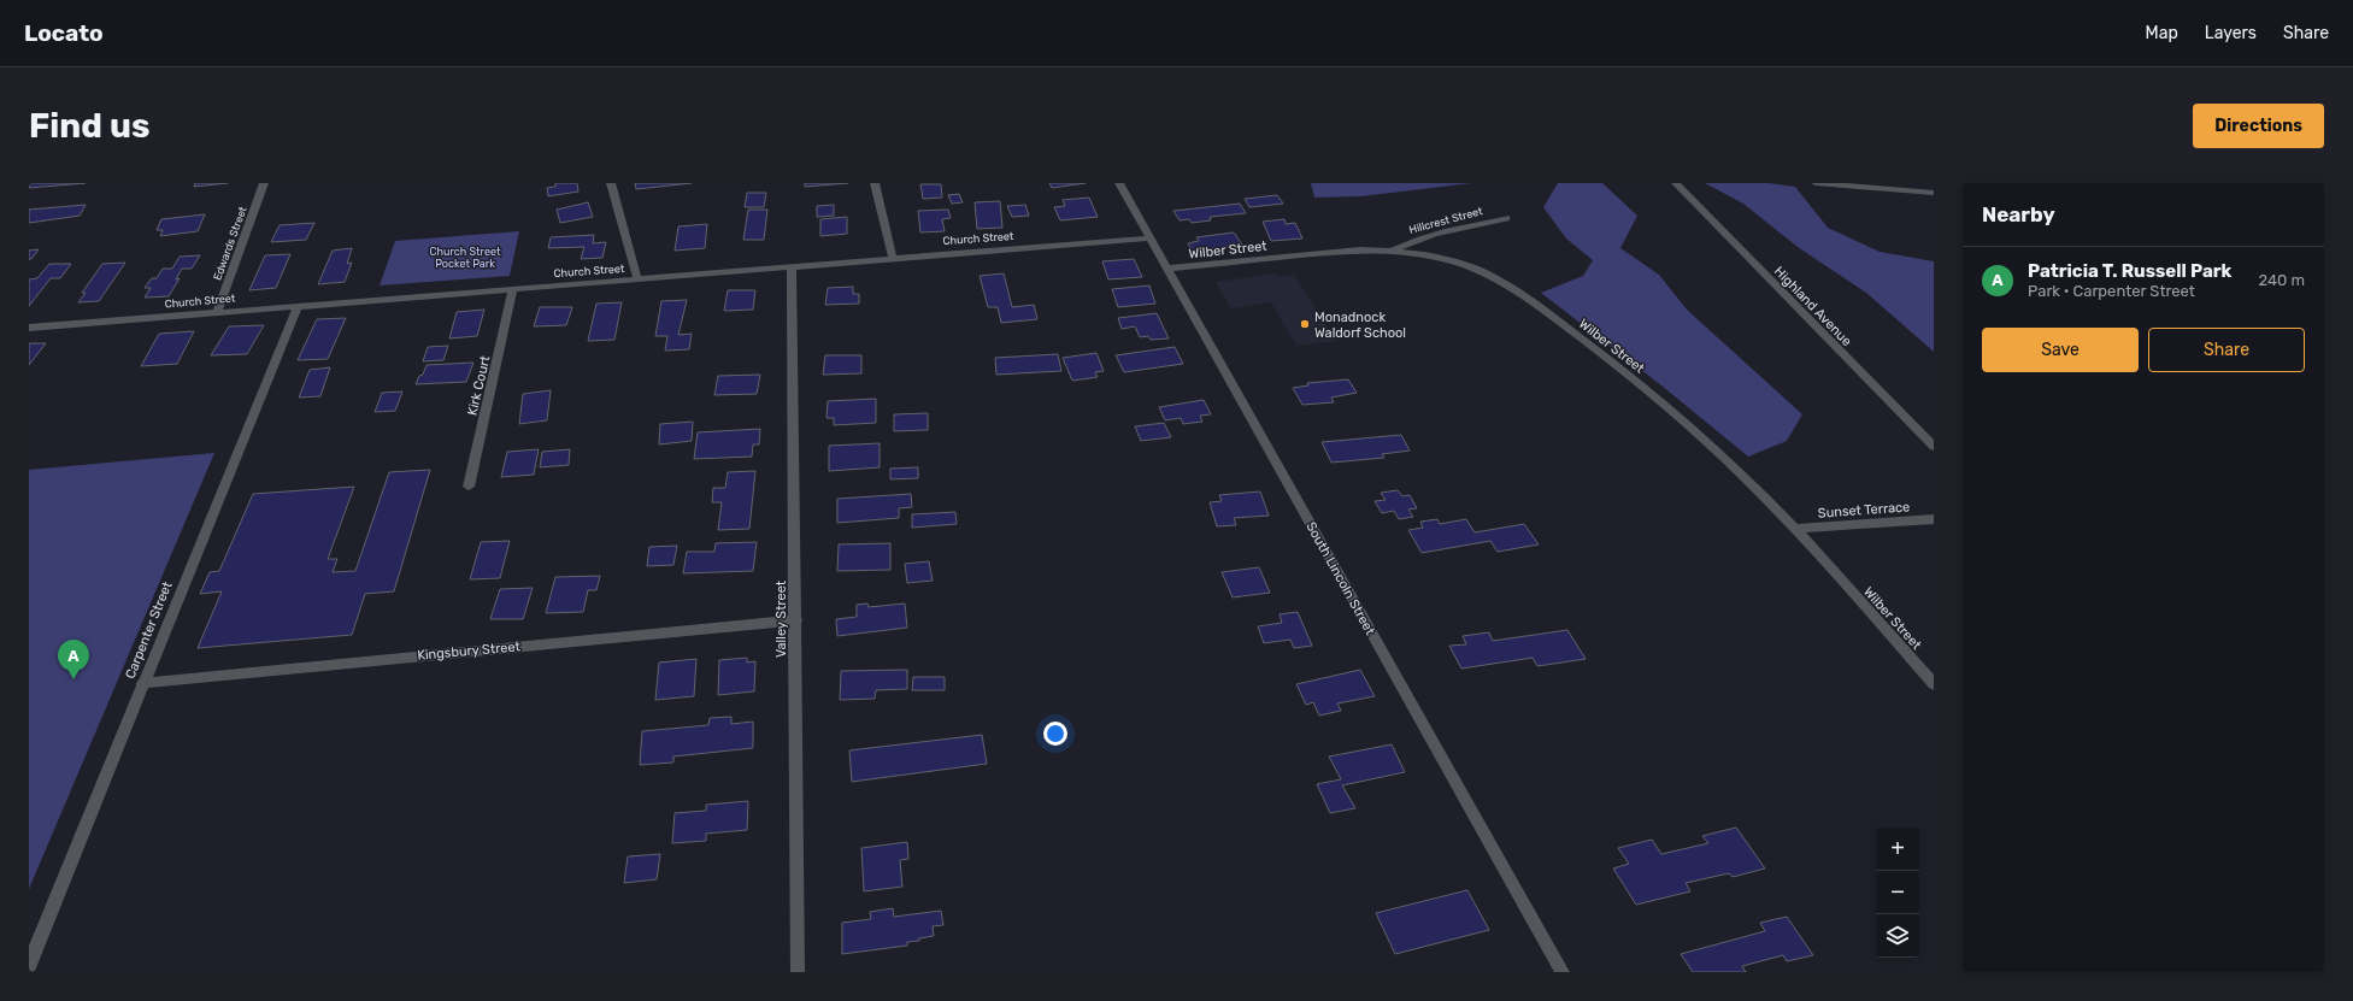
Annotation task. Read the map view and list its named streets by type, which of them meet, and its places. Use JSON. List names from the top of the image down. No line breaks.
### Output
{"streets":{"street":["Hillcrest Street","Church Street","Edwards Street","Wilber Street","Highland Avenue","Kirk Court","Sunset Terrace","South Lincoln Street","Valley Street","Carpenter Street","Kingsbury Street"]},"crossings":[["Hillcrest Street","Wilber Street"],["Church Street","Edwards Street"],["Church Street","Kirk Court"],["Church Street","South Lincoln Street"],["Church Street","Valley Street"],["Church Street","Carpenter Street"],["Wilber Street","Sunset Terrace"],["Wilber Street","South Lincoln Street"],["Valley Street","Kingsbury Street"],["Carpenter Street","Kingsbury Street"]],"parks":["Church Street Pocket Park"],"places":["Monadnock Waldorf School"],"page":{"header":"Locato","nav":["Map","Layers","Share"],"buttons":["Directions",["Save","Share"]],"title":"Find us","heading":"Nearby","list":[{"mark":"A","name":"Patricia T. Russell Park","note":"Park · Carpenter Street","value":"240 m"}],"pins":"A","map_buttons":["+","−"]}}
